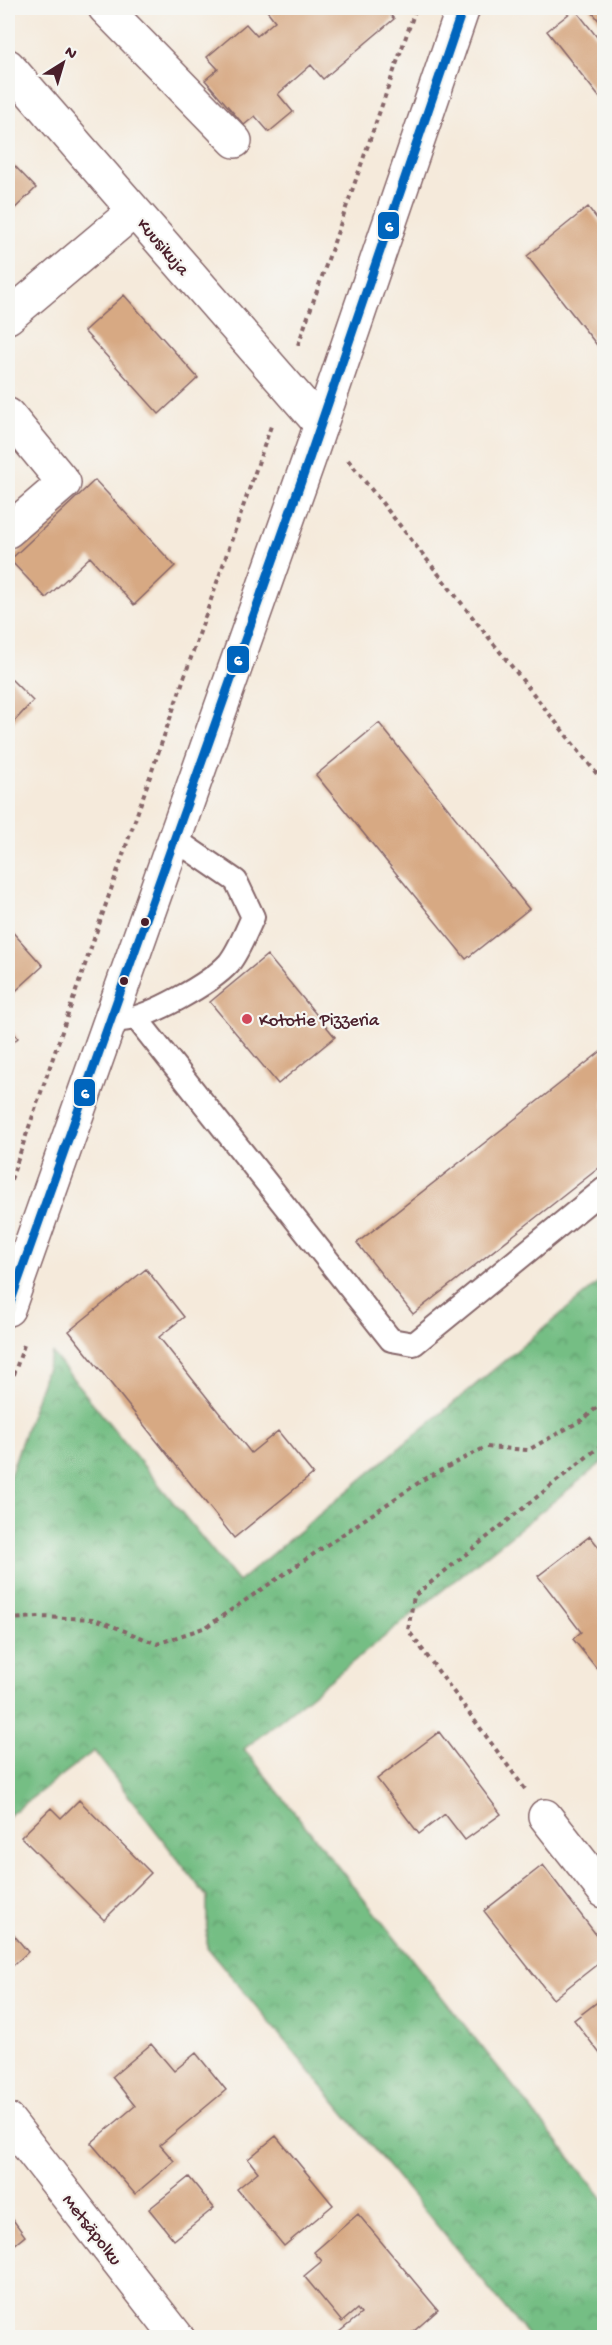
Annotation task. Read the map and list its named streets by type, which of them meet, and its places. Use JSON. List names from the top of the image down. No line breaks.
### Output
{"streets":{"street":["Kuusikuja","Metsäpolku"]},"places":["Kototie Pizzeria"],"lines":["transit line 6"],"north":"top right"}
